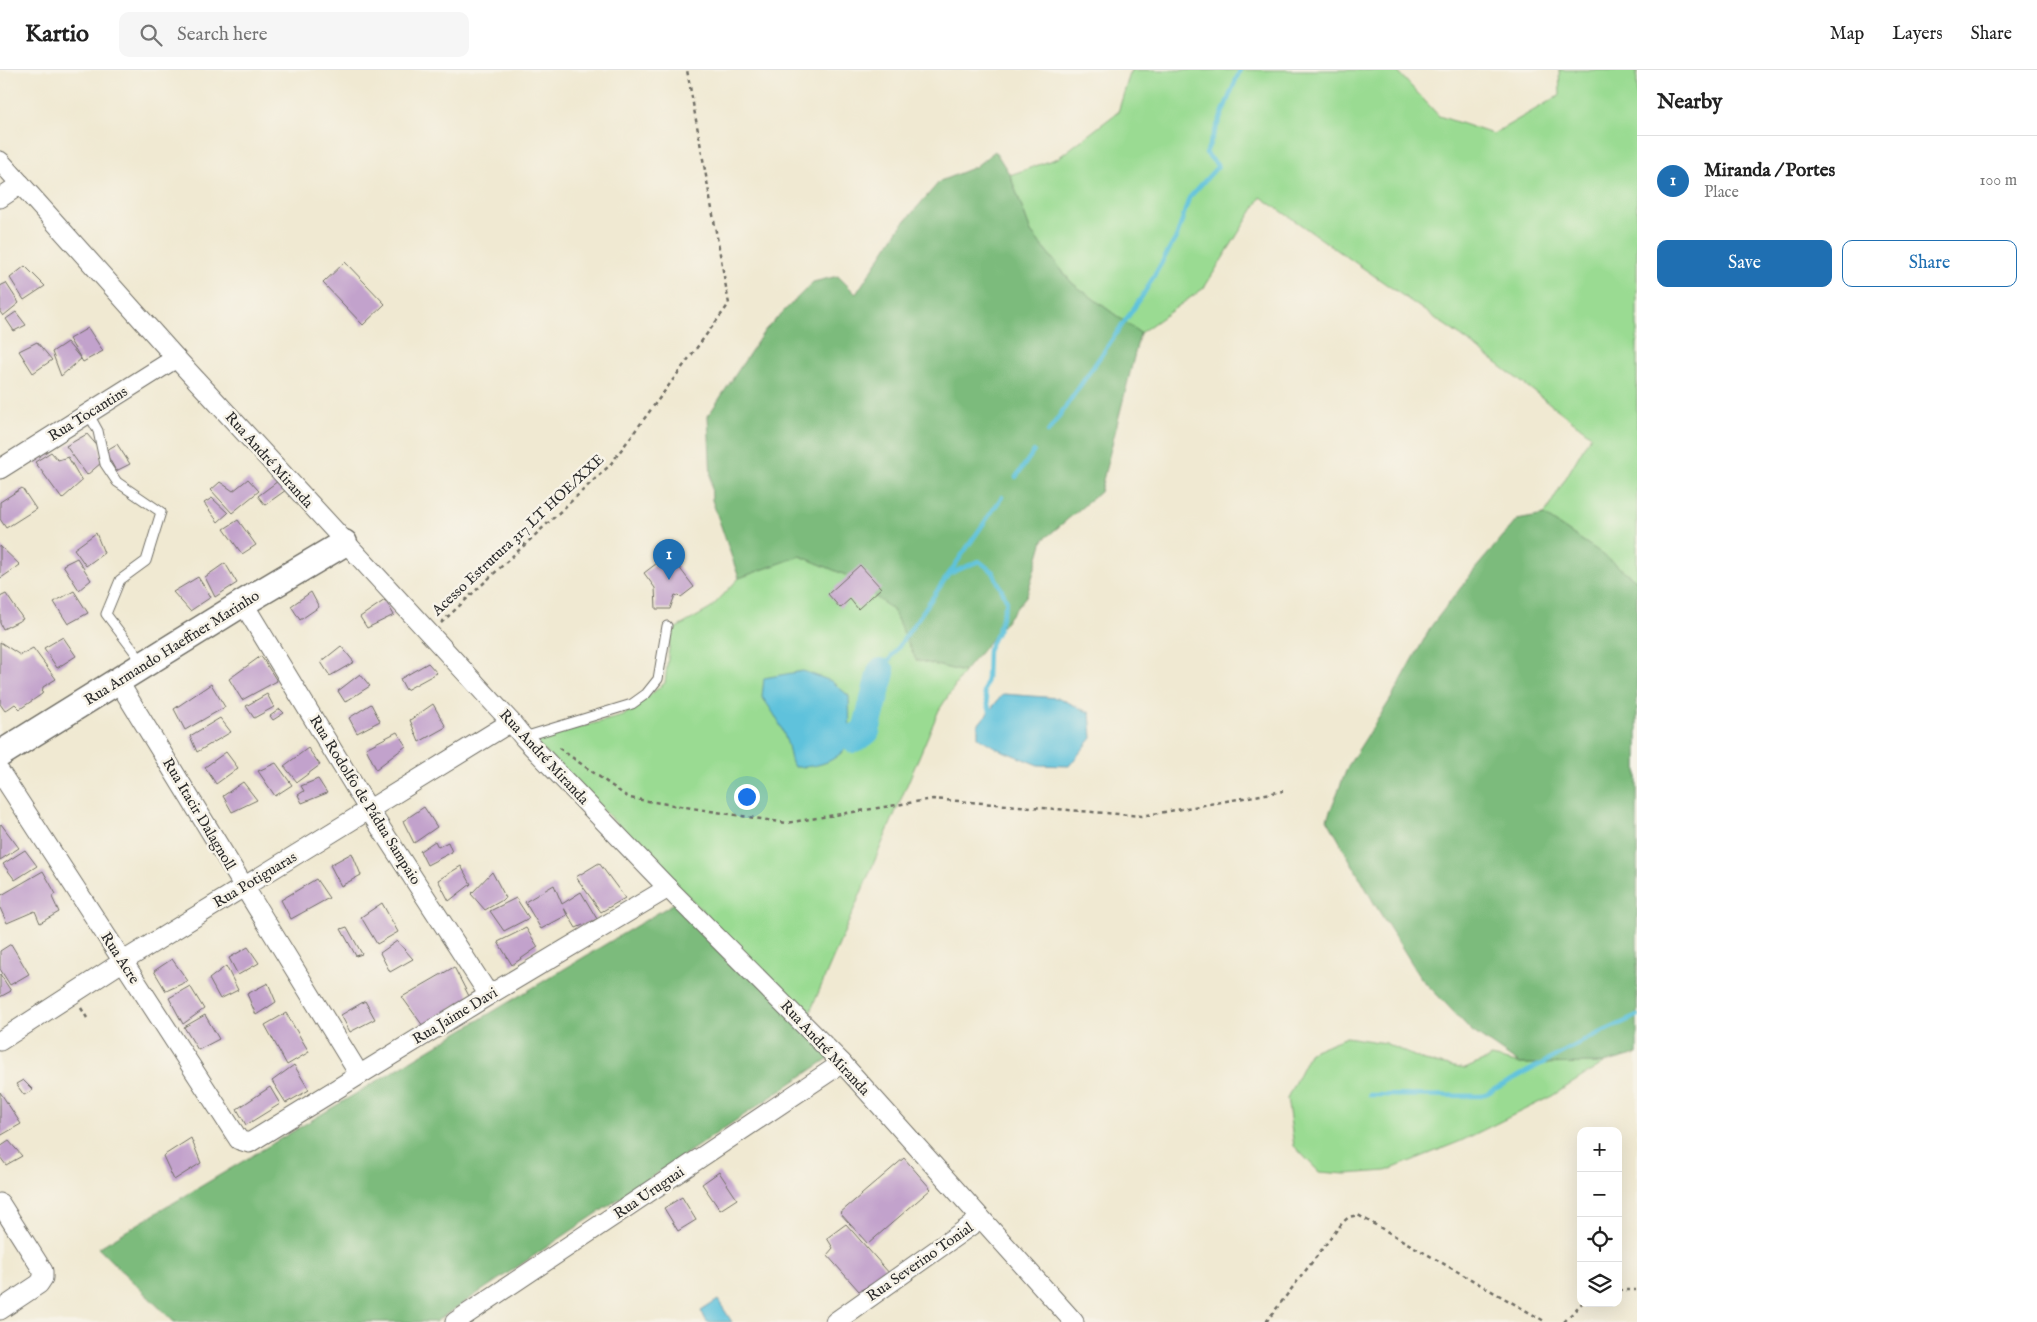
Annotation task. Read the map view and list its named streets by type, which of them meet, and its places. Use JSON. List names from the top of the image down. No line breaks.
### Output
{"streets":{"street":["Rua Tocantins","Rua André Miranda","Rua Armando Haeffner Marinho","Rua Rodolfo de Pádua Sampaio","Rua Itacir Dalagnoll","Rua Potiguaras","Rua Acre","Rua Jaime Davi","Rua Uruguai","Rua Severino Tonial"],"path":["Acesso Estrutura 317 LT HOE/XXE"]},"crossings":[["Rua Tocantins","Rua André Miranda"],["Rua André Miranda","Acesso Estrutura 317 LT HOE/XXE"],["Rua André Miranda","Rua Armando Haeffner Marinho"],["Rua André Miranda","Rua Potiguaras"],["Rua André Miranda","Rua Jaime Davi"],["Rua André Miranda","Rua Uruguai"],["Rua André Miranda","Rua Severino Tonial"],["Rua Armando Haeffner Marinho","Rua Rodolfo de Pádua Sampaio"],["Rua Armando Haeffner Marinho","Rua Itacir Dalagnoll"],["Rua Rodolfo de Pádua Sampaio","Rua Potiguaras"],["Rua Rodolfo de Pádua Sampaio","Rua Jaime Davi"],["Rua Itacir Dalagnoll","Rua Potiguaras"],["Rua Itacir Dalagnoll","Rua Jaime Davi"],["Rua Potiguaras","Rua Acre"],["Rua Acre","Rua Jaime Davi"]],"page":{"header":"Kartio","search":"Search here","nav":["Map","Layers","Share"],"heading":"Nearby","list":[{"mark":"1","name":"Miranda / Portes","note":"Place","value":"100 m"}],"buttons":["Save","Share"],"pins":"1","map_buttons":["+","−"]}}
